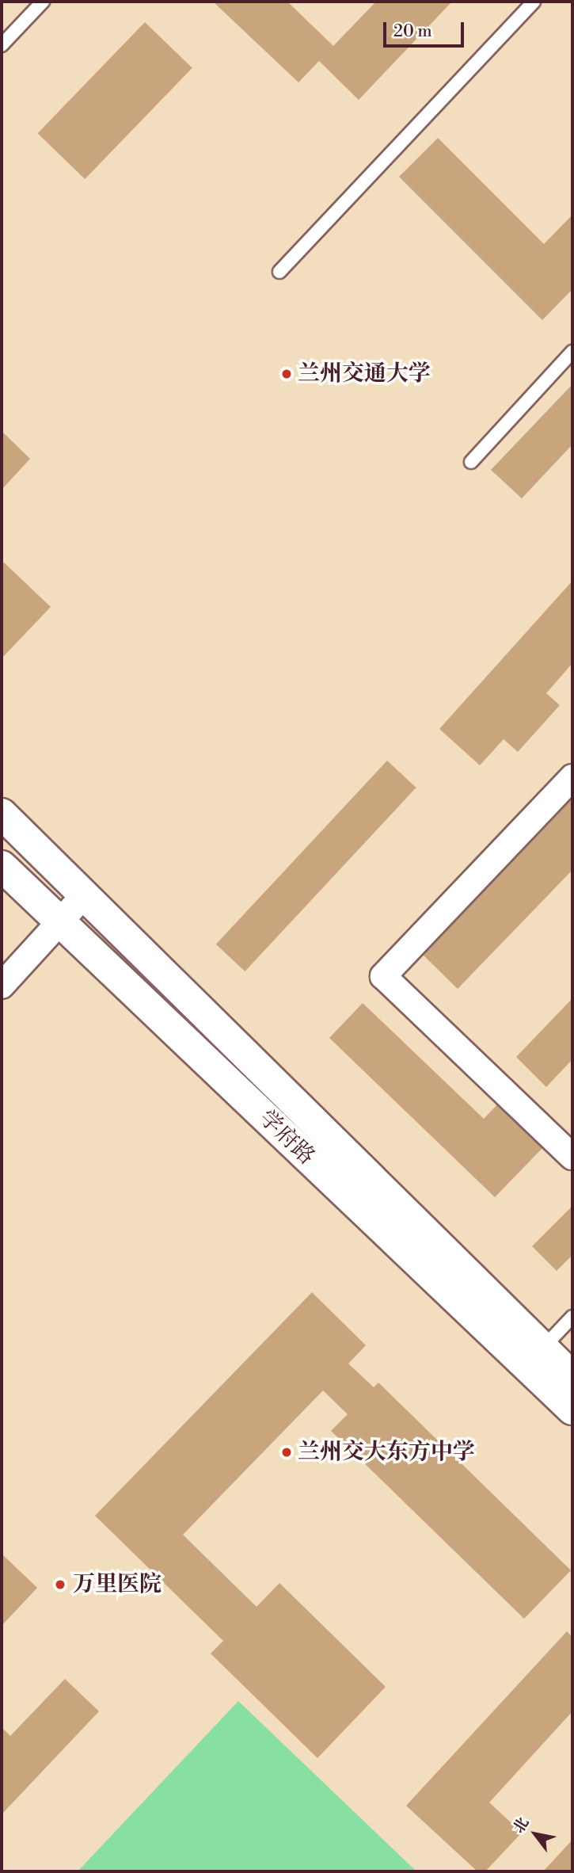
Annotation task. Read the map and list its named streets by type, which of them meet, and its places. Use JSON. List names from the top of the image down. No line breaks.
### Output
{"streets":{"street":["学府路"]},"places":["兰州交通大学","兰州交大东方中学","万里医院"],"scale_bar":"20 m","north":"top left"}
